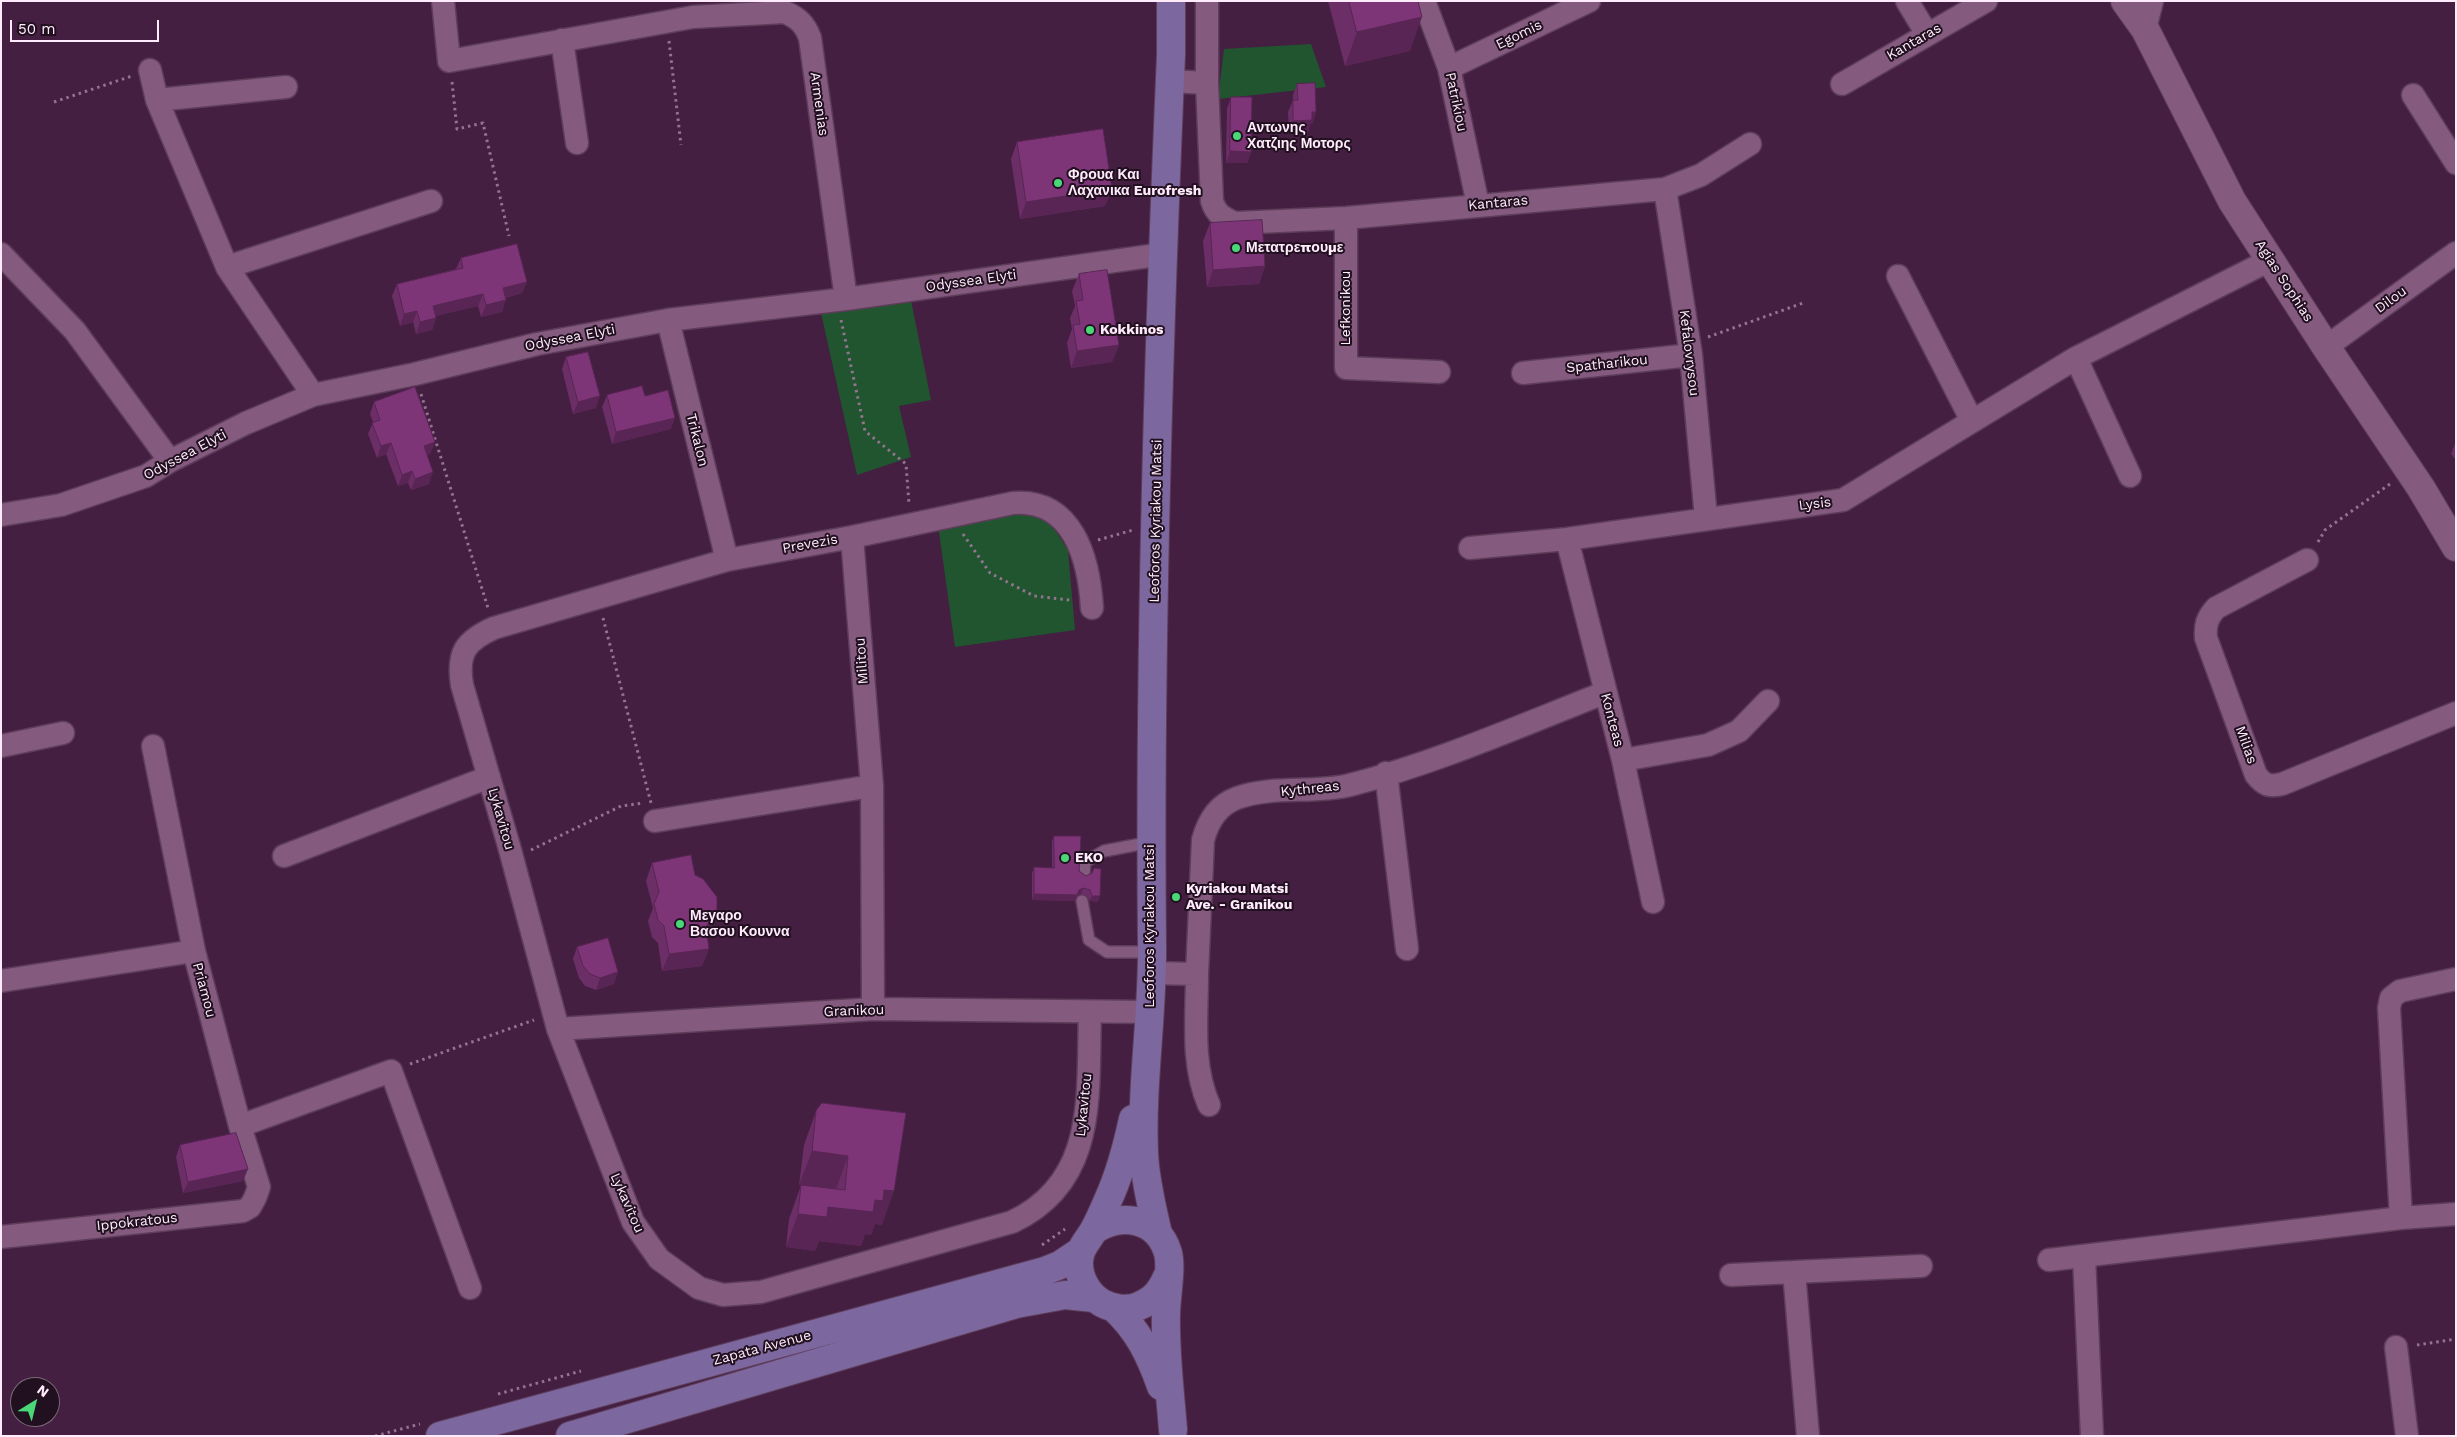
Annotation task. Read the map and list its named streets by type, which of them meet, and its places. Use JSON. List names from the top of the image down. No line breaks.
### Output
{"streets":{"main road":["Leoforos Kyriakou Matsi","Zapata Avenue"],"street":["Egomis","Kantaras","Patrikiou","Armenias","Odyssea Elyti","Agias Sophias","Dilou","Lefkonikou","Kefalovrysou","Spatharikou","Trikalon","Lysis","Prevezis","Militou","Konteas","Milias","Kythreas","Lykavitou","Priamou","Granikou","Ippokratous"]},"crossings":[["Egomis","Patrikiou"],["Kantaras","Patrikiou"],["Kantaras","Lefkonikou"],["Kantaras","Kefalovrysou"],["Armenias","Odyssea Elyti"],["Odyssea Elyti","Trikalon"],["Odyssea Elyti","Leoforos Kyriakou Matsi"],["Agias Sophias","Dilou"],["Agias Sophias","Lysis"],["Kefalovrysou","Spatharikou"],["Kefalovrysou","Lysis"],["Trikalon","Prevezis"],["Lysis","Konteas"],["Leoforos Kyriakou Matsi","Granikou"],["Leoforos Kyriakou Matsi","Zapata Avenue"],["Prevezis","Militou"],["Prevezis","Lykavitou"],["Militou","Granikou"],["Konteas","Kythreas"],["Lykavitou","Granikou"],["Priamou","Ippokratous"]],"places":["Αντωνης Χατζιης Μοτορς","Φρουα Και Λαχανικα Eurofresh","Μετατρεπουμε","Kokkinos","EKO","Kyriakou Matsi Ave. - Granikou","Μεγαρο Βασου Κουννα"],"scale_bar":"50 m","north":"top right"}
